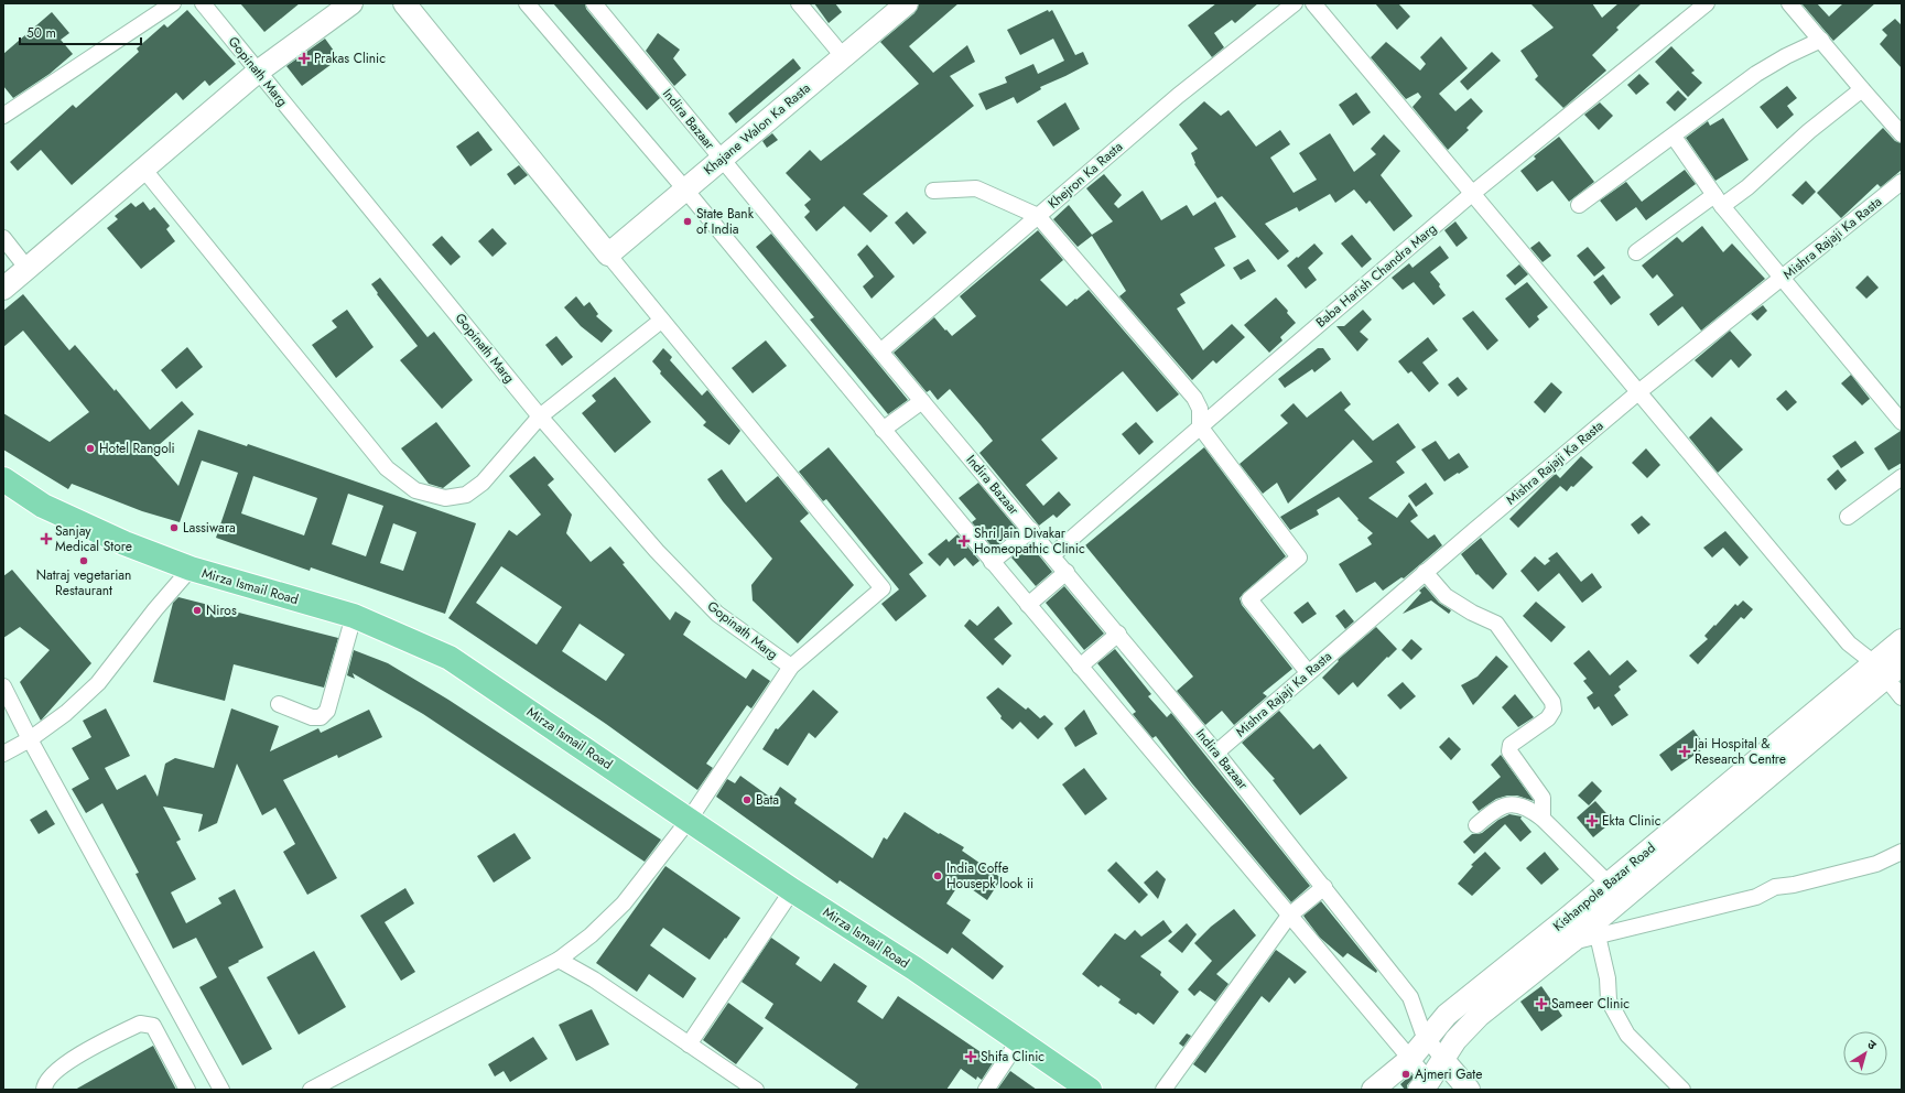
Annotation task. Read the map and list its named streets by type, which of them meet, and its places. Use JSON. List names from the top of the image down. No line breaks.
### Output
{"streets":{"highway":["Mirza Ismail Road"],"street":["Gopinath Marg","Indira Bazaar","Khajane Walon Ka Rasta","Khejron Ka Rasta","Mishra Rajaji Ka Rasta","Baba Harish Chandra Marg","Kishanpole Bazar Road"]},"crossings":[["Indira Bazaar","Khajane Walon Ka Rasta"],["Indira Bazaar","Khejron Ka Rasta"],["Indira Bazaar","Mishra Rajaji Ka Rasta"],["Indira Bazaar","Baba Harish Chandra Marg"],["Indira Bazaar","Kishanpole Bazar Road"]],"places":{"health":["Prakas Clinic","Sanjay Medical Store","Shri Jain Divakar Homeopathic Clinic","Jai Hospital & Research Centre","Ekta Clinic","Sameer Clinic","Shifa Clinic"],"other":["State Bank of India","Hotel Rangoli","Lassiwara","Natraj vegetarian Restaurant","Niros","Bata","India Coffe Housepk look ii","Ajmeri Gate"]},"scale_bar":"50 m","north":"top right"}
